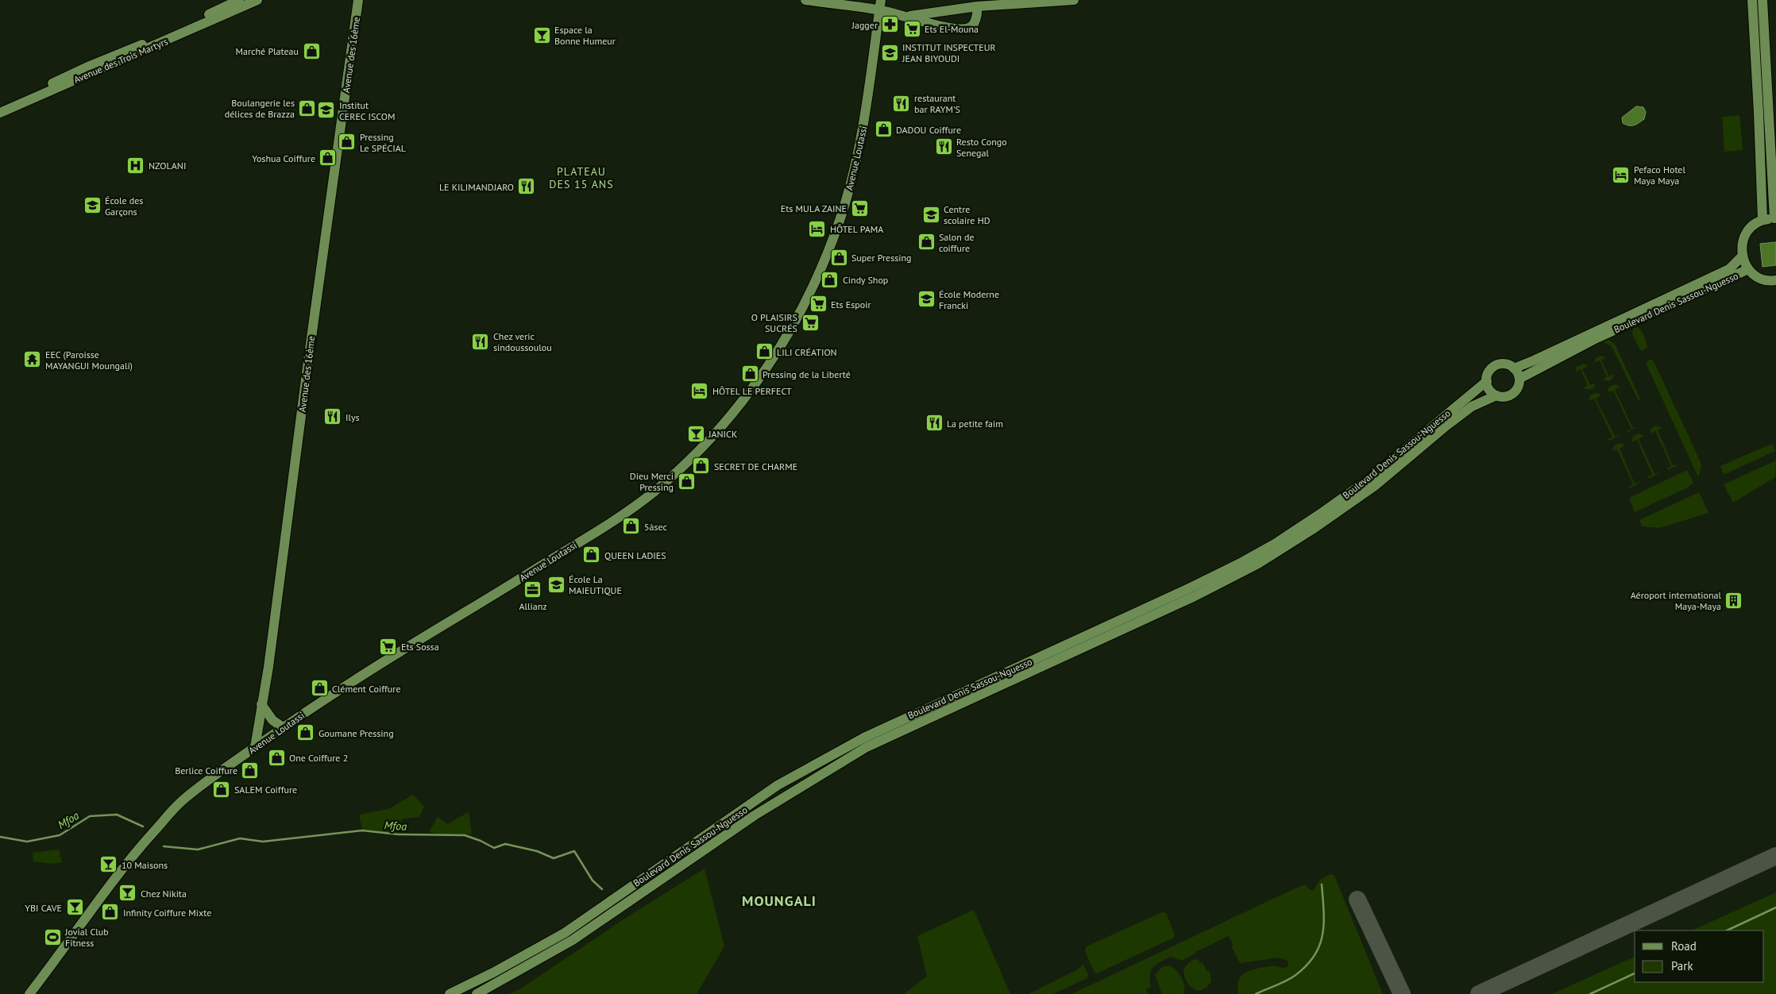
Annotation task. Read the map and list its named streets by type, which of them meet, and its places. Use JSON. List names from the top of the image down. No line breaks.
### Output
{"streets":{"main road":["Avenue des 16ème","Avenue des Trois Martyrs","Avenue Loutassi","Boulevard Denis Sassou-Nguesso"]},"crossings":[["Avenue des 16ème","Avenue Loutassi"]],"districts":["PLATEAU DES 15 ANS","MOUNGALI"],"water":["Mfoa"],"places":{"pharmacy":["Jagger"],"supermarket":["Ets El-Mouna","Ets MULA ZAINE","Ets Espoir","O PLAISIRS SUCRÉS","Ets Sossa"],"bar":["Espace la Bonne Humeur","JANICK","10 Maisons","Chez Nikita","YBI CAVE"],"shop":["Marché Plateau","Boulangerie les délices de Brazza","DADOU Coiffure","Pressing Le SPÉCIAL","Yoshua Coiffure","Salon de coiffure","Super Pressing","Cindy Shop","LILI CRÉATION","Pressing de la Liberté","SECRET DE CHARME","Dieu Merci Pressing","5àsec","QUEEN LADIES","Clément Coiffure","Goumane Pressing","One Coiffure 2","Berlice Coiffure","SALEM Coiffure","Infinity Coiffure Mixte"],"school or university":["INSTITUT INSPECTEUR JEAN BIYOUDI","Institut CEREC ISCOM","École des Garçons","Centre scolaire HD","École Moderne Francki","École La MAIEUTIQUE"],"restaurant":["restaurant bar RAYM'S","Resto Congo Senegal","LE KILIMANDJARO","Chez veric sindoussoulou","Ilys","La petite faim"],"hospital":["NZOLANI"],"hotel":["Pefaco Hotel Maya Maya","HÔTEL PAMA","HÔTEL LE PERFECT"],"temple":["EEC (Paroisse MAYANGUI Moungali)"],"office":["Allianz"],"building":["Aéroport international Maya-Maya"],"sports":["Jovial Club Fitness"]},"legend":["Road","Park"]}
